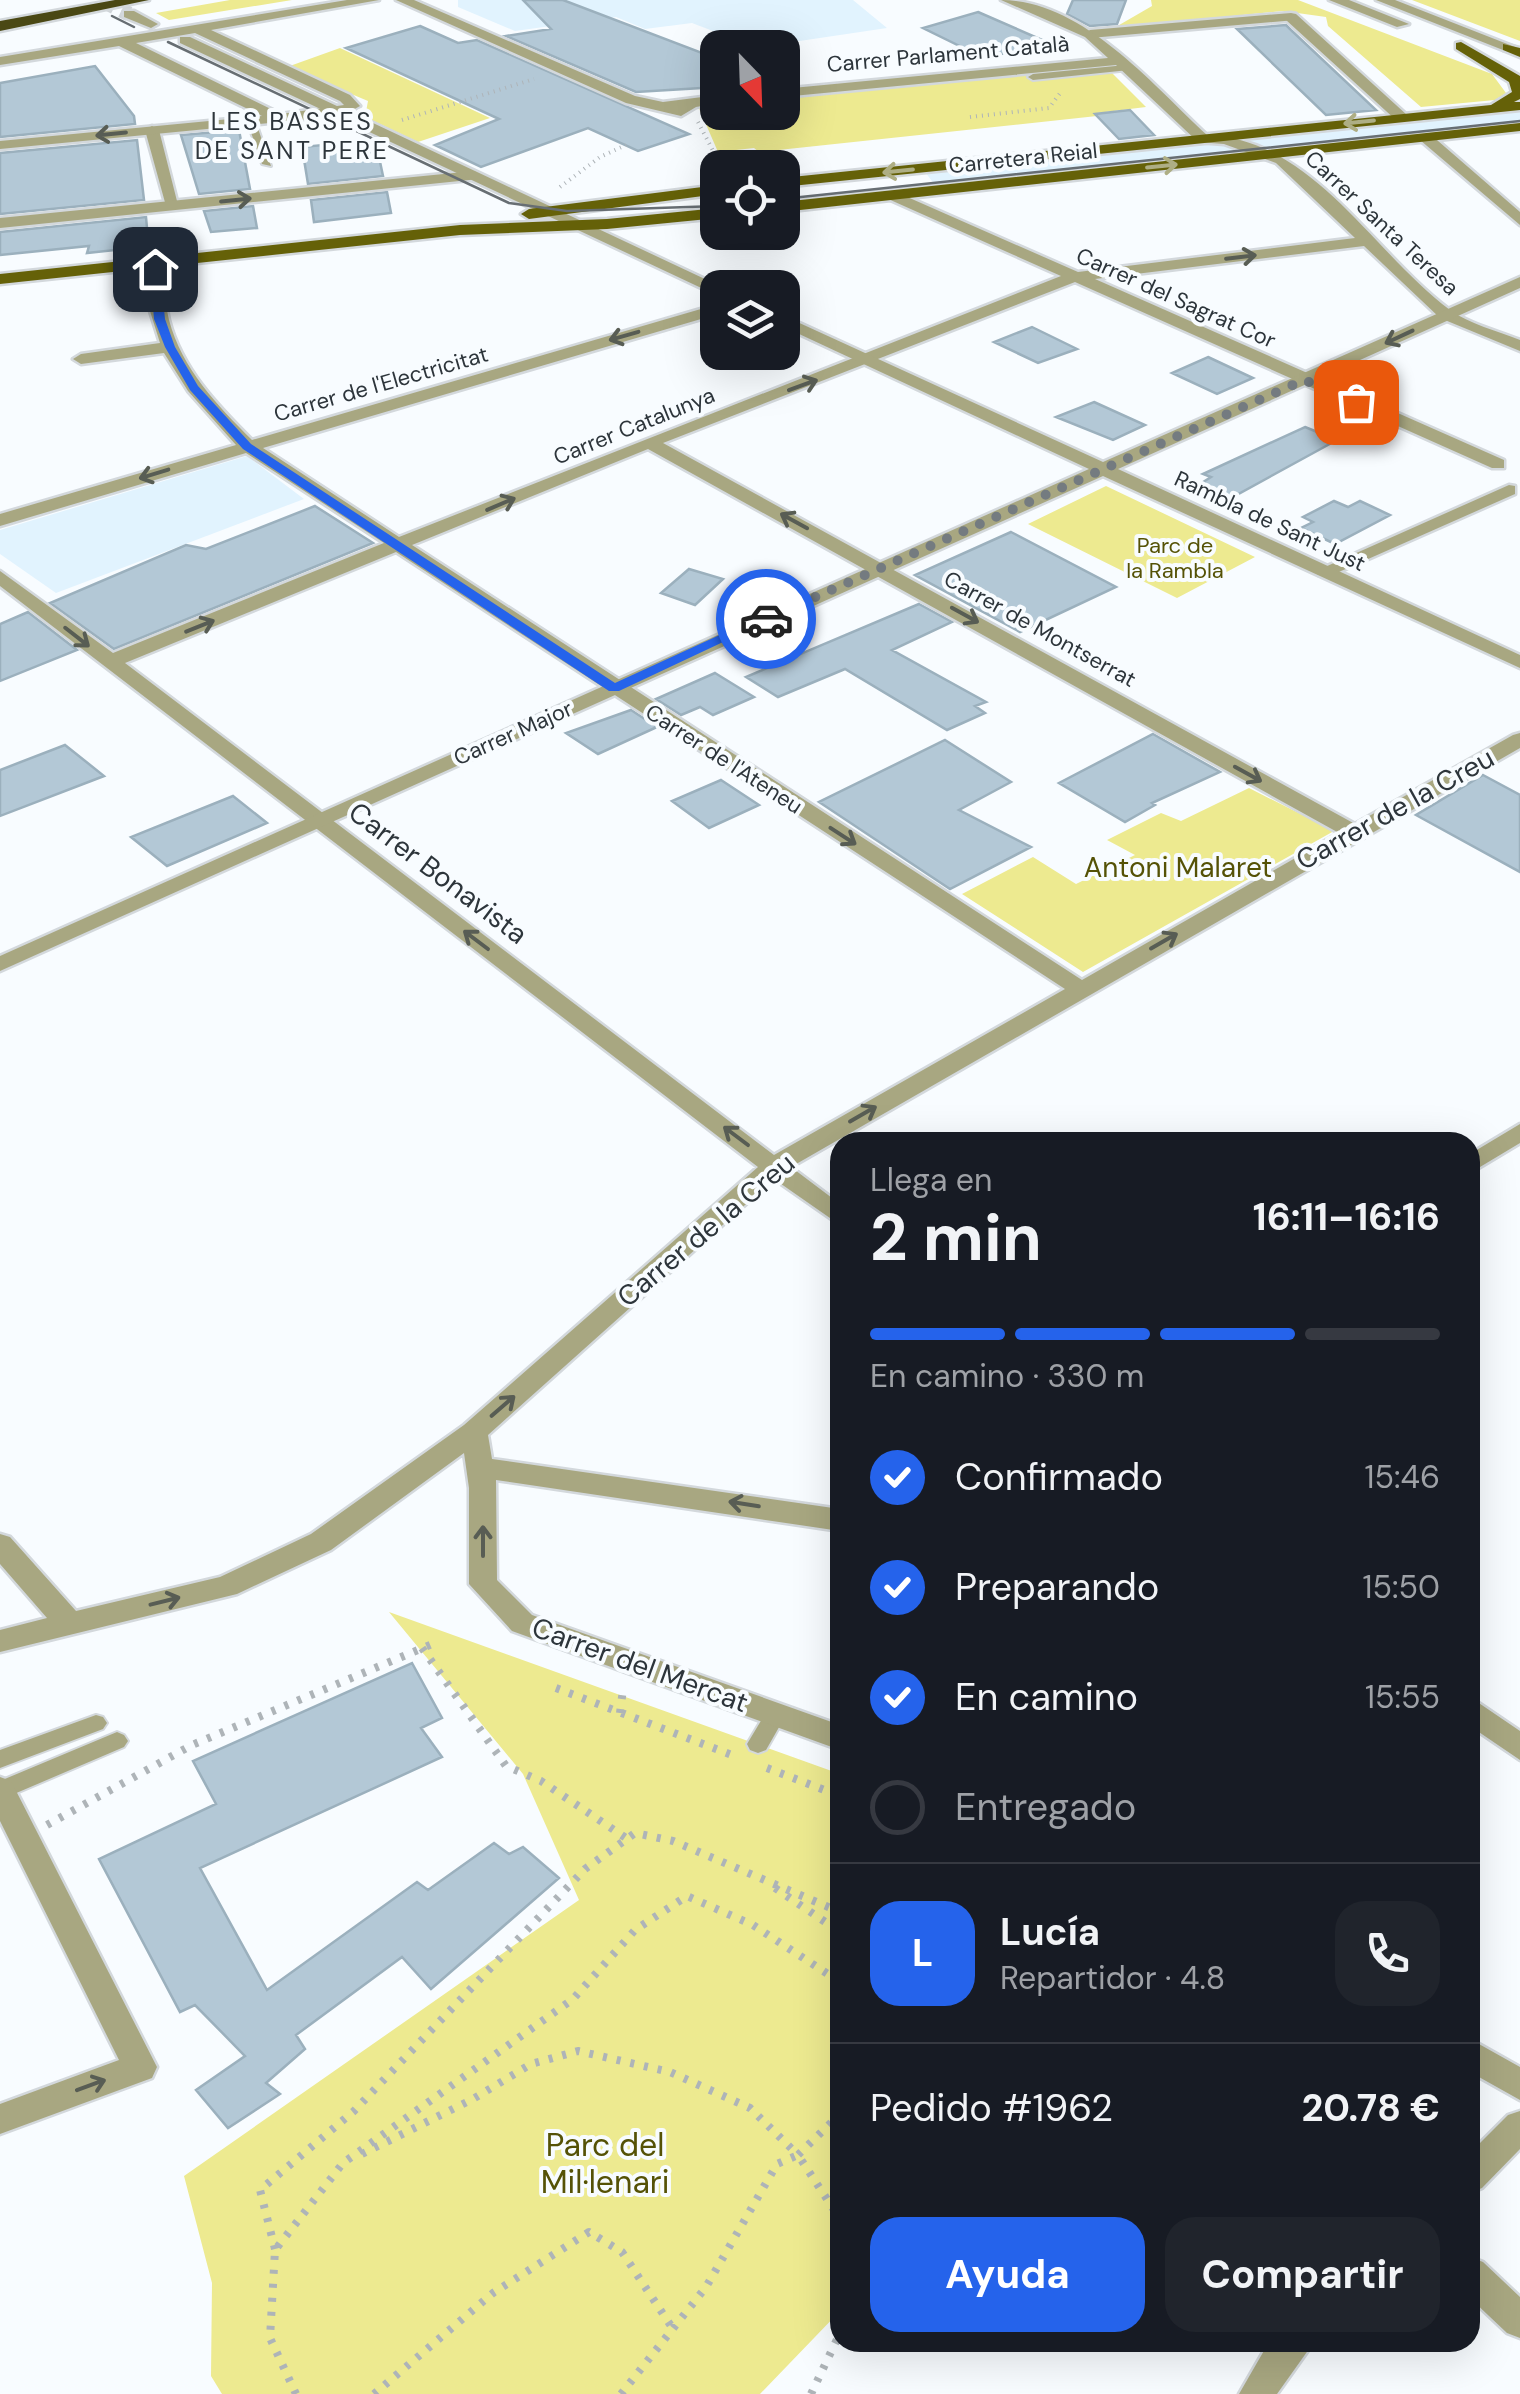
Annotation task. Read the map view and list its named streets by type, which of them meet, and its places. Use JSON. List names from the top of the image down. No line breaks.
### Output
{"streets":{"main road":["Carretera Reial"],"street":["Carrer Parlament Català","Carrer Santa Teresa","Carrer del Sagrat Cor","Carrer de l'Electricitat","Carrer Catalunya","Rambla de Sant Just","Carrer de Montserrat","Carrer Major","Carrer de l'Ateneu","Carrer de la Creu","Carrer Bonavista","Carrer del Mercat"]},"crossings":[["Carretera Reial","Carrer Santa Teresa"],["Carretera Reial","Carrer del Sagrat Cor"],["Carrer Santa Teresa","Carrer Catalunya"],["Carrer Santa Teresa","Carrer Major"],["Carrer del Sagrat Cor","Carrer Catalunya"],["Carrer del Sagrat Cor","Carrer Major"],["Carrer de l'Electricitat","Carrer de l'Ateneu"],["Carrer Catalunya","Rambla de Sant Just"],["Carrer Catalunya","Carrer de Montserrat"],["Carrer Catalunya","Carrer de l'Ateneu"],["Carrer Catalunya","Carrer Bonavista"],["Rambla de Sant Just","Carrer Major"],["Carrer de Montserrat","Carrer Major"],["Carrer de Montserrat","Carrer de la Creu"],["Carrer Major","Carrer de l'Ateneu"],["Carrer Major","Carrer Bonavista"],["Carrer de l'Ateneu","Carrer de la Creu"],["Carrer de la Creu","Carrer Bonavista"],["Carrer de la Creu","Carrer del Mercat"]],"one_way":["Carrer Catalunya","Carrer de l'Ateneu","Carrer de la Creu","Carrer del Mercat"],"districts":["LES BASSES DE SANT PERE"],"parks":["Parc de la Rambla","Antoni Malaret","Parc del Mil·lenari"],"north":"bottom right","page":{"heading":["2 min","Llega en","16:11–16:16"],"panel":["Lucía","Repartidor · 4.8","Pedido #1962","20.78 €"],"bar":"En camino · 330 m","list":[["Confirmado","15:46"],["Preparando","15:50"],["En camino","15:55"],"Entregado"],"round":"L","buttons":["Ayuda","Compartir"]}}
